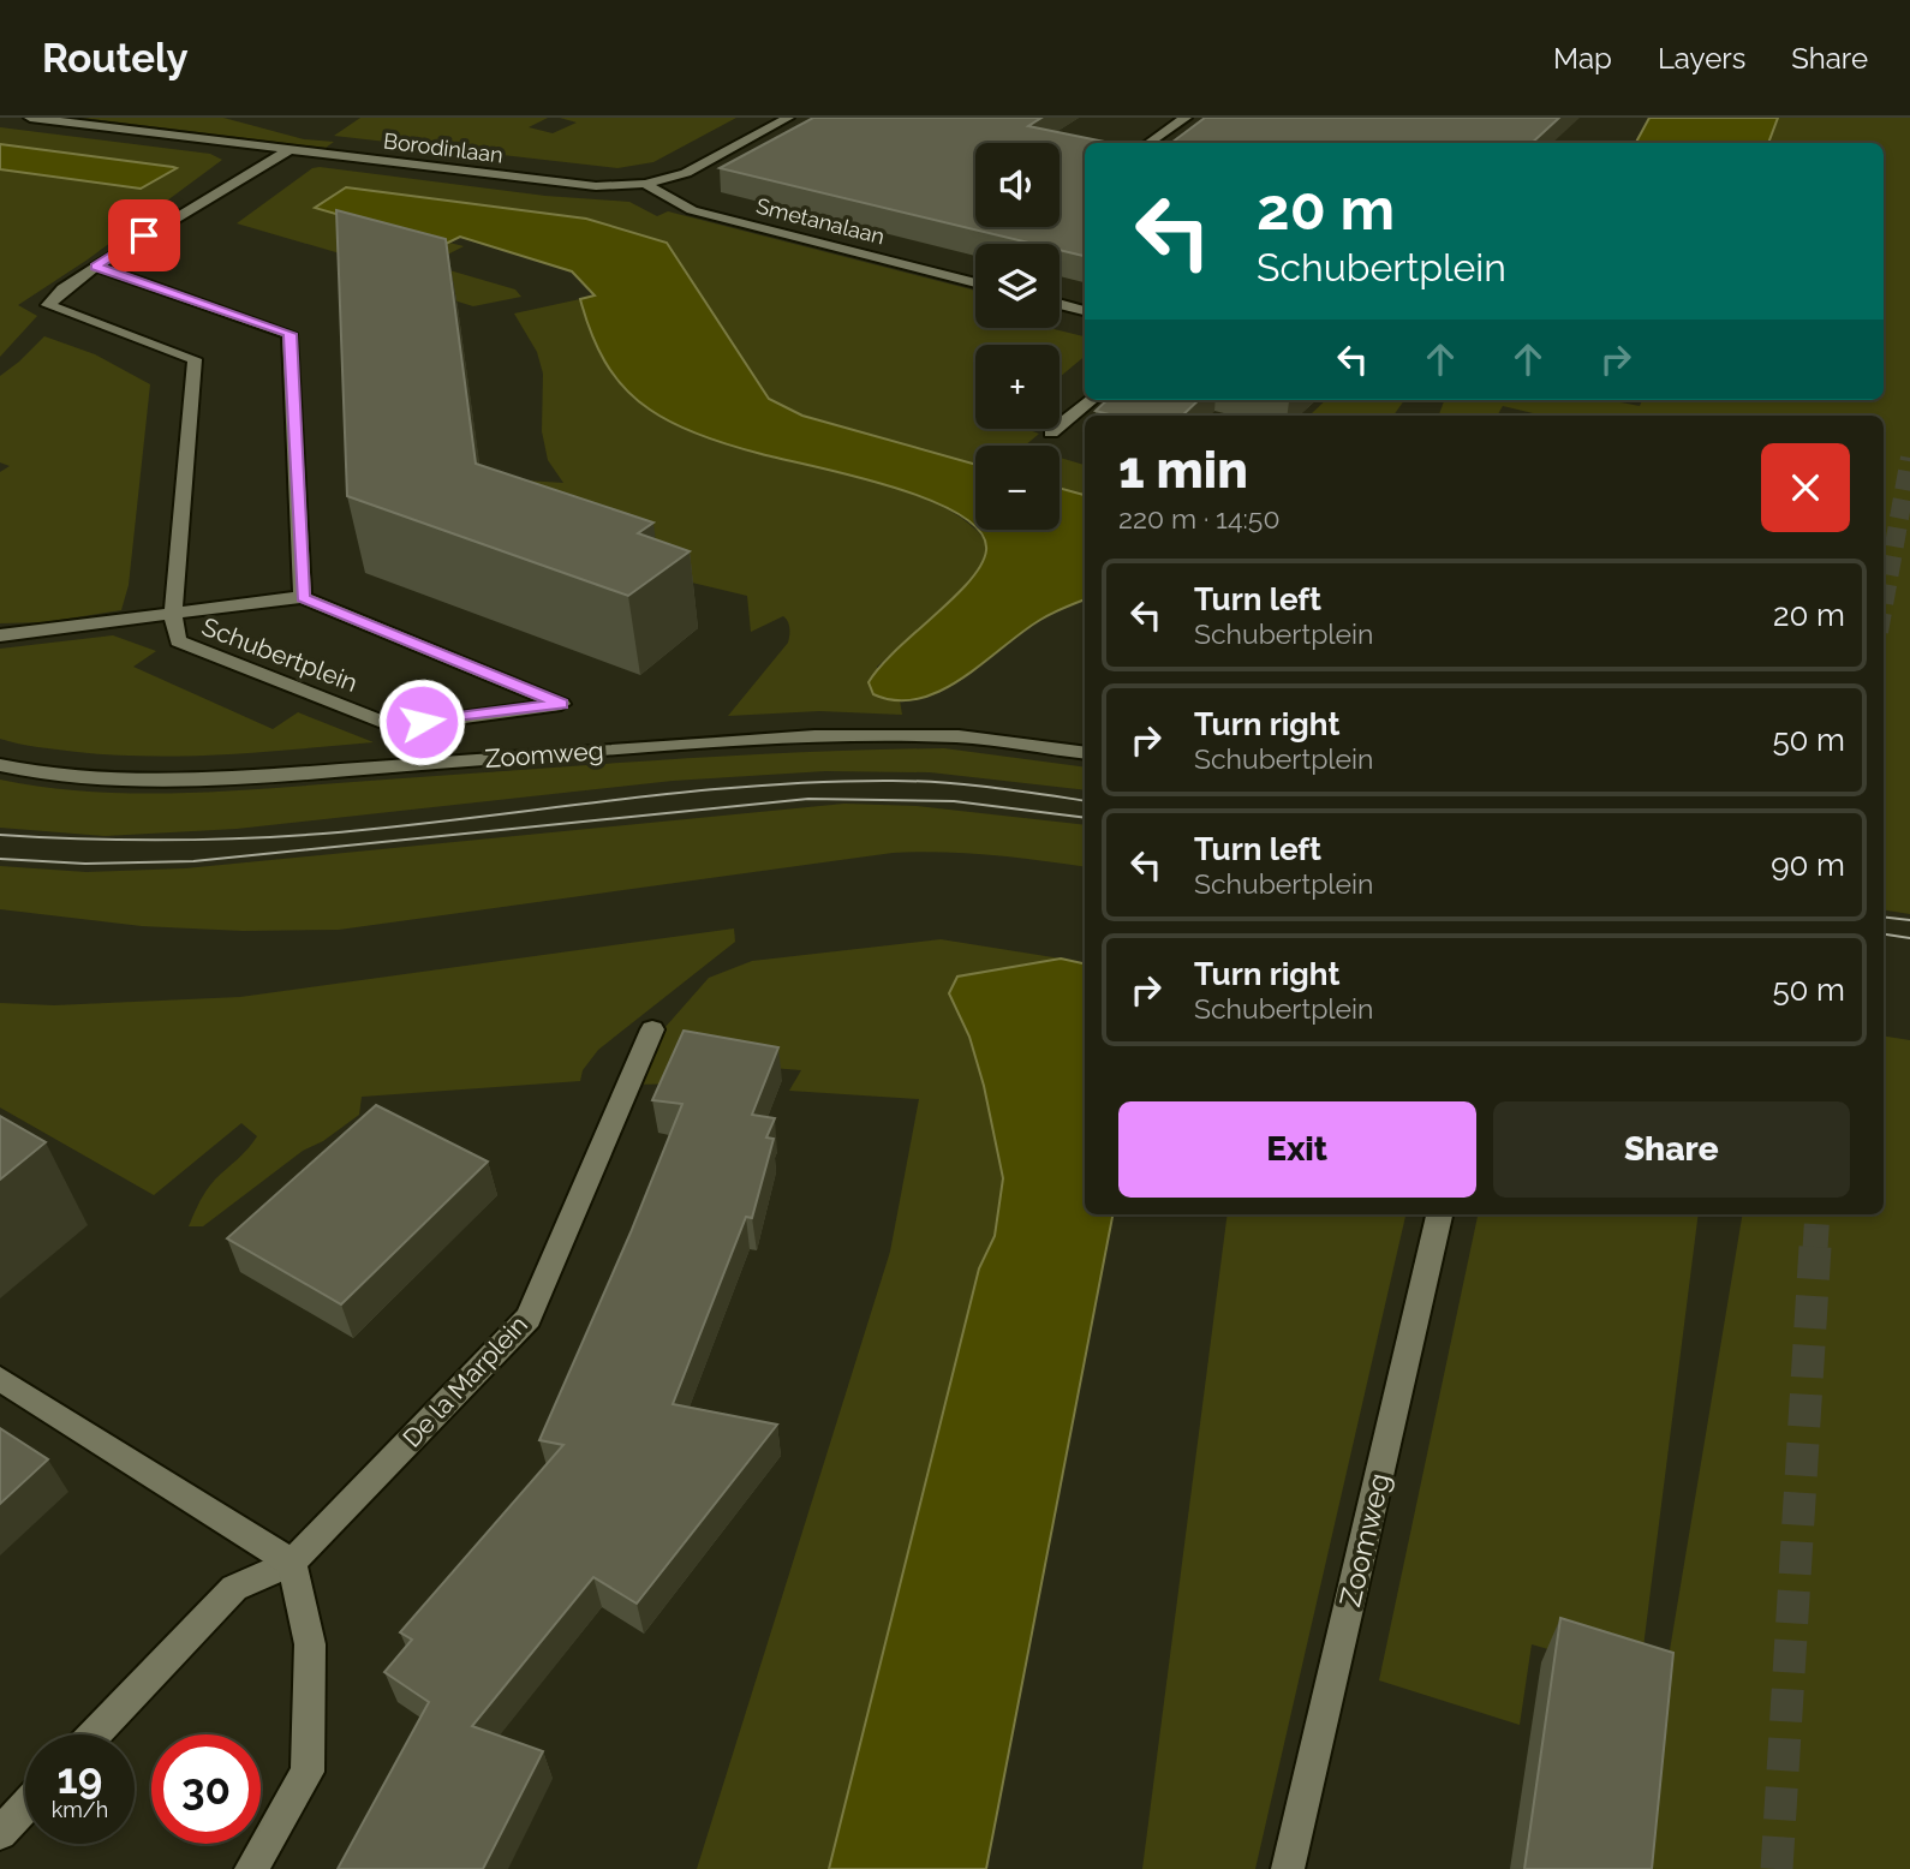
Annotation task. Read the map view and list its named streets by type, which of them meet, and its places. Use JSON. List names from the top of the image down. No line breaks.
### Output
{"streets":{"street":["Borodinlaan","Smetanalaan","Schubertplein","Zoomweg","De la Marplein"]},"crossings":[["Borodinlaan","Smetanalaan"],["Borodinlaan","Schubertplein"]],"page":{"header":"Routely","nav":["Map","Layers","Share"],"map_buttons":["+","−"],"turn":["20 m","Schubertplein"],"heading":["1 min","220 m · 14:50"],"list":[{"name":"Turn left","note":"Schubertplein","value":"20 m"},{"name":"Turn right","note":"Schubertplein","value":"50 m"},{"name":"Turn left","note":"Schubertplein","value":"90 m"},{"name":"Turn right","note":"Schubertplein","value":"50 m"}],"buttons":["Exit","Share"],"speed":"19 km/h","limit":"30"}}
